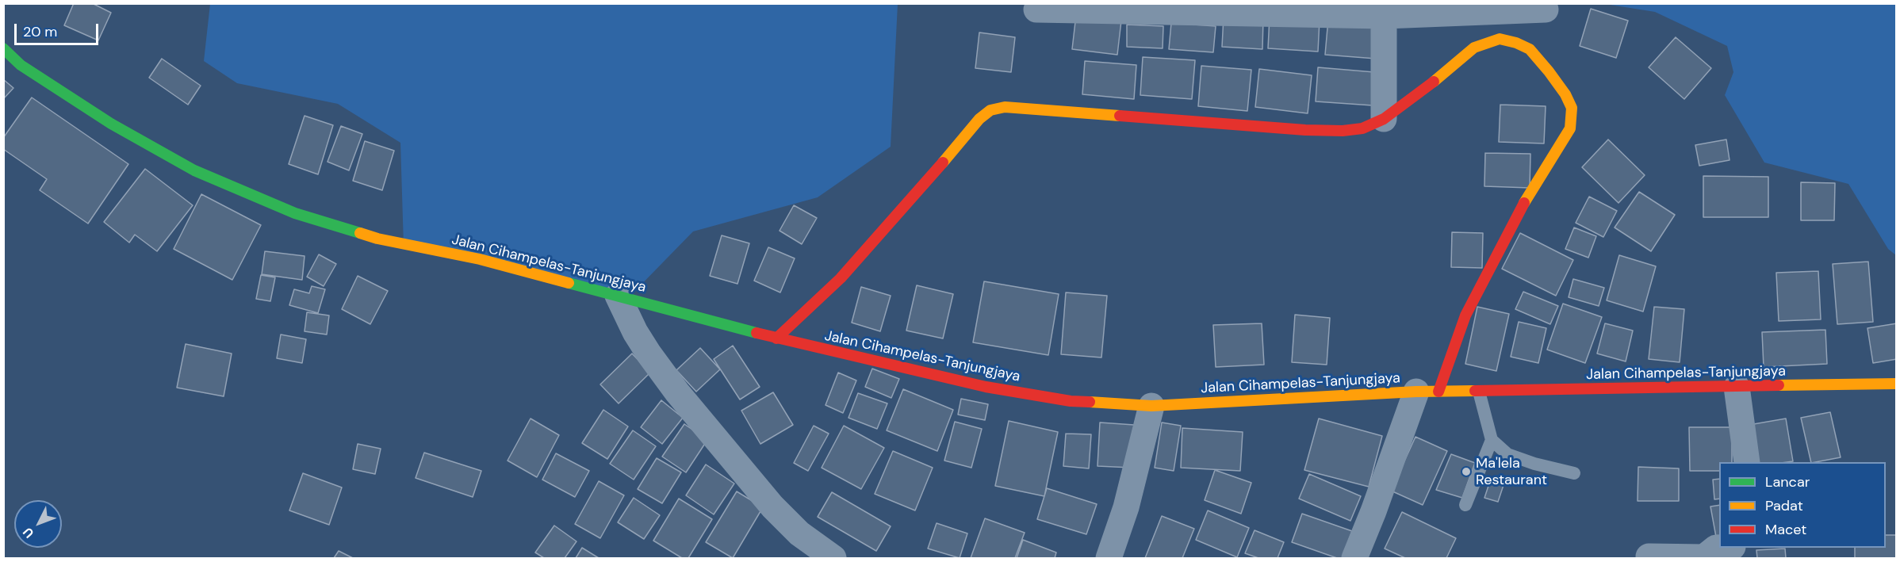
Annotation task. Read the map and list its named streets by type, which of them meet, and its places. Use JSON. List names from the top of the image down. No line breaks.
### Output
{"streets":{"main road":["Jalan Cihampelas-Tanjungjaya"]},"places":["Ma'lela Restaurant"],"legend":["Lancar","Padat","Macet"],"scale_bar":"20 m","north":"bottom left"}
